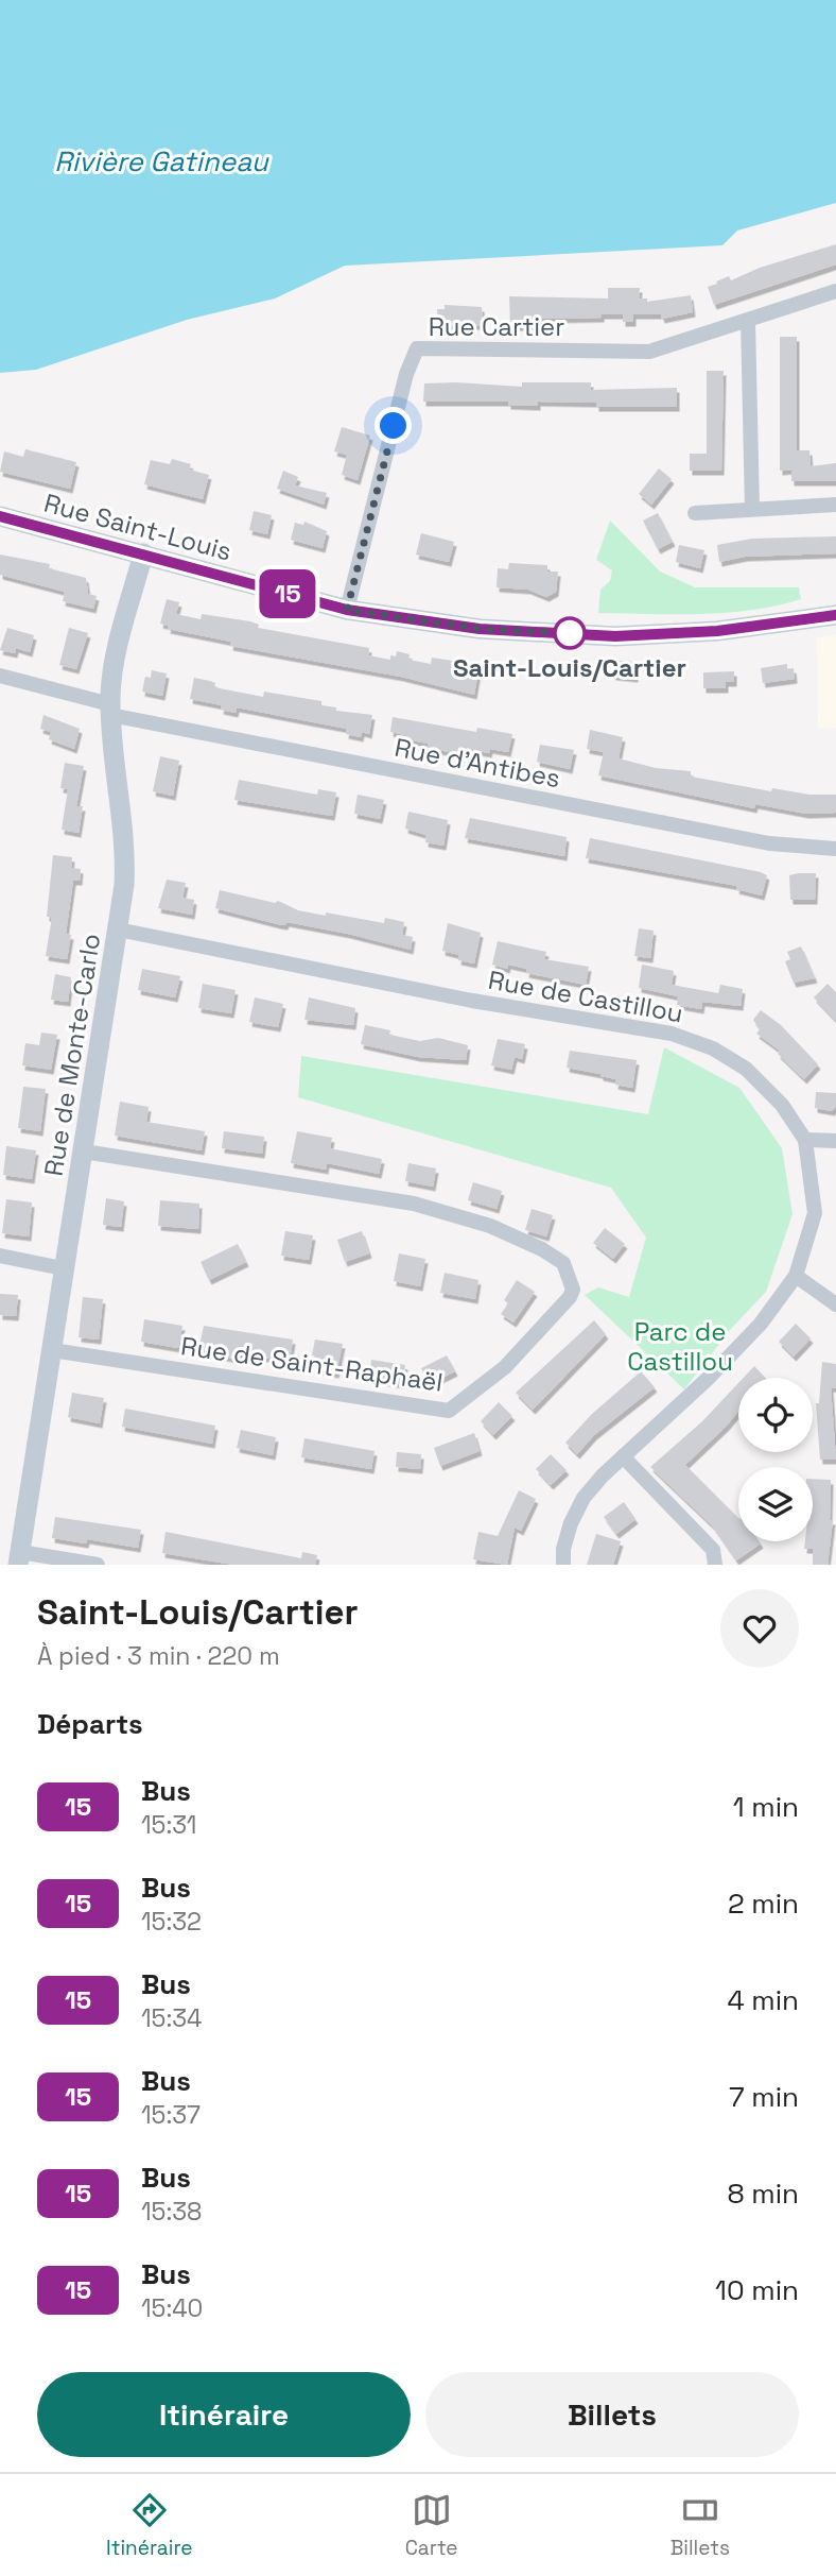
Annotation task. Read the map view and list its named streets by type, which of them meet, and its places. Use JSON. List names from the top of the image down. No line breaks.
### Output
{"streets":{"street":["Rue Cartier","Rue Saint-Louis","Rue d'Antibes","Rue de Castillou","Rue de Monte-Carlo","Rue de Saint-Raphaël"]},"crossings":[["Rue Cartier","Rue Saint-Louis"],["Rue Saint-Louis","Rue de Monte-Carlo"],["Rue d'Antibes","Rue de Monte-Carlo"],["Rue de Castillou","Rue de Monte-Carlo"],["Rue de Monte-Carlo","Rue de Saint-Raphaël"]],"water":["Rivière Gatineau"],"parks":["Parc de Castillou"],"places":["Saint-Louis/Cartier"],"lines":["bus line 15"],"page":{"on_map":"15","heading":[["Saint-Louis/Cartier","À pied · 3 min · 220 m"],"Départs"],"list":[{"mark":"15","name":"Bus","note":"15:31","value":"1 min"},{"mark":"15","name":"Bus","note":"15:32","value":"2 min"},{"mark":"15","name":"Bus","note":"15:34","value":"4 min"},{"mark":"15","name":"Bus","note":"15:37","value":"7 min"},{"mark":"15","name":"Bus","note":"15:38","value":"8 min"},{"mark":"15","name":"Bus","note":"15:40","value":"10 min"}],"buttons":["Itinéraire","Billets"],"tabs":["Itinéraire","Carte","Billets"]}}
